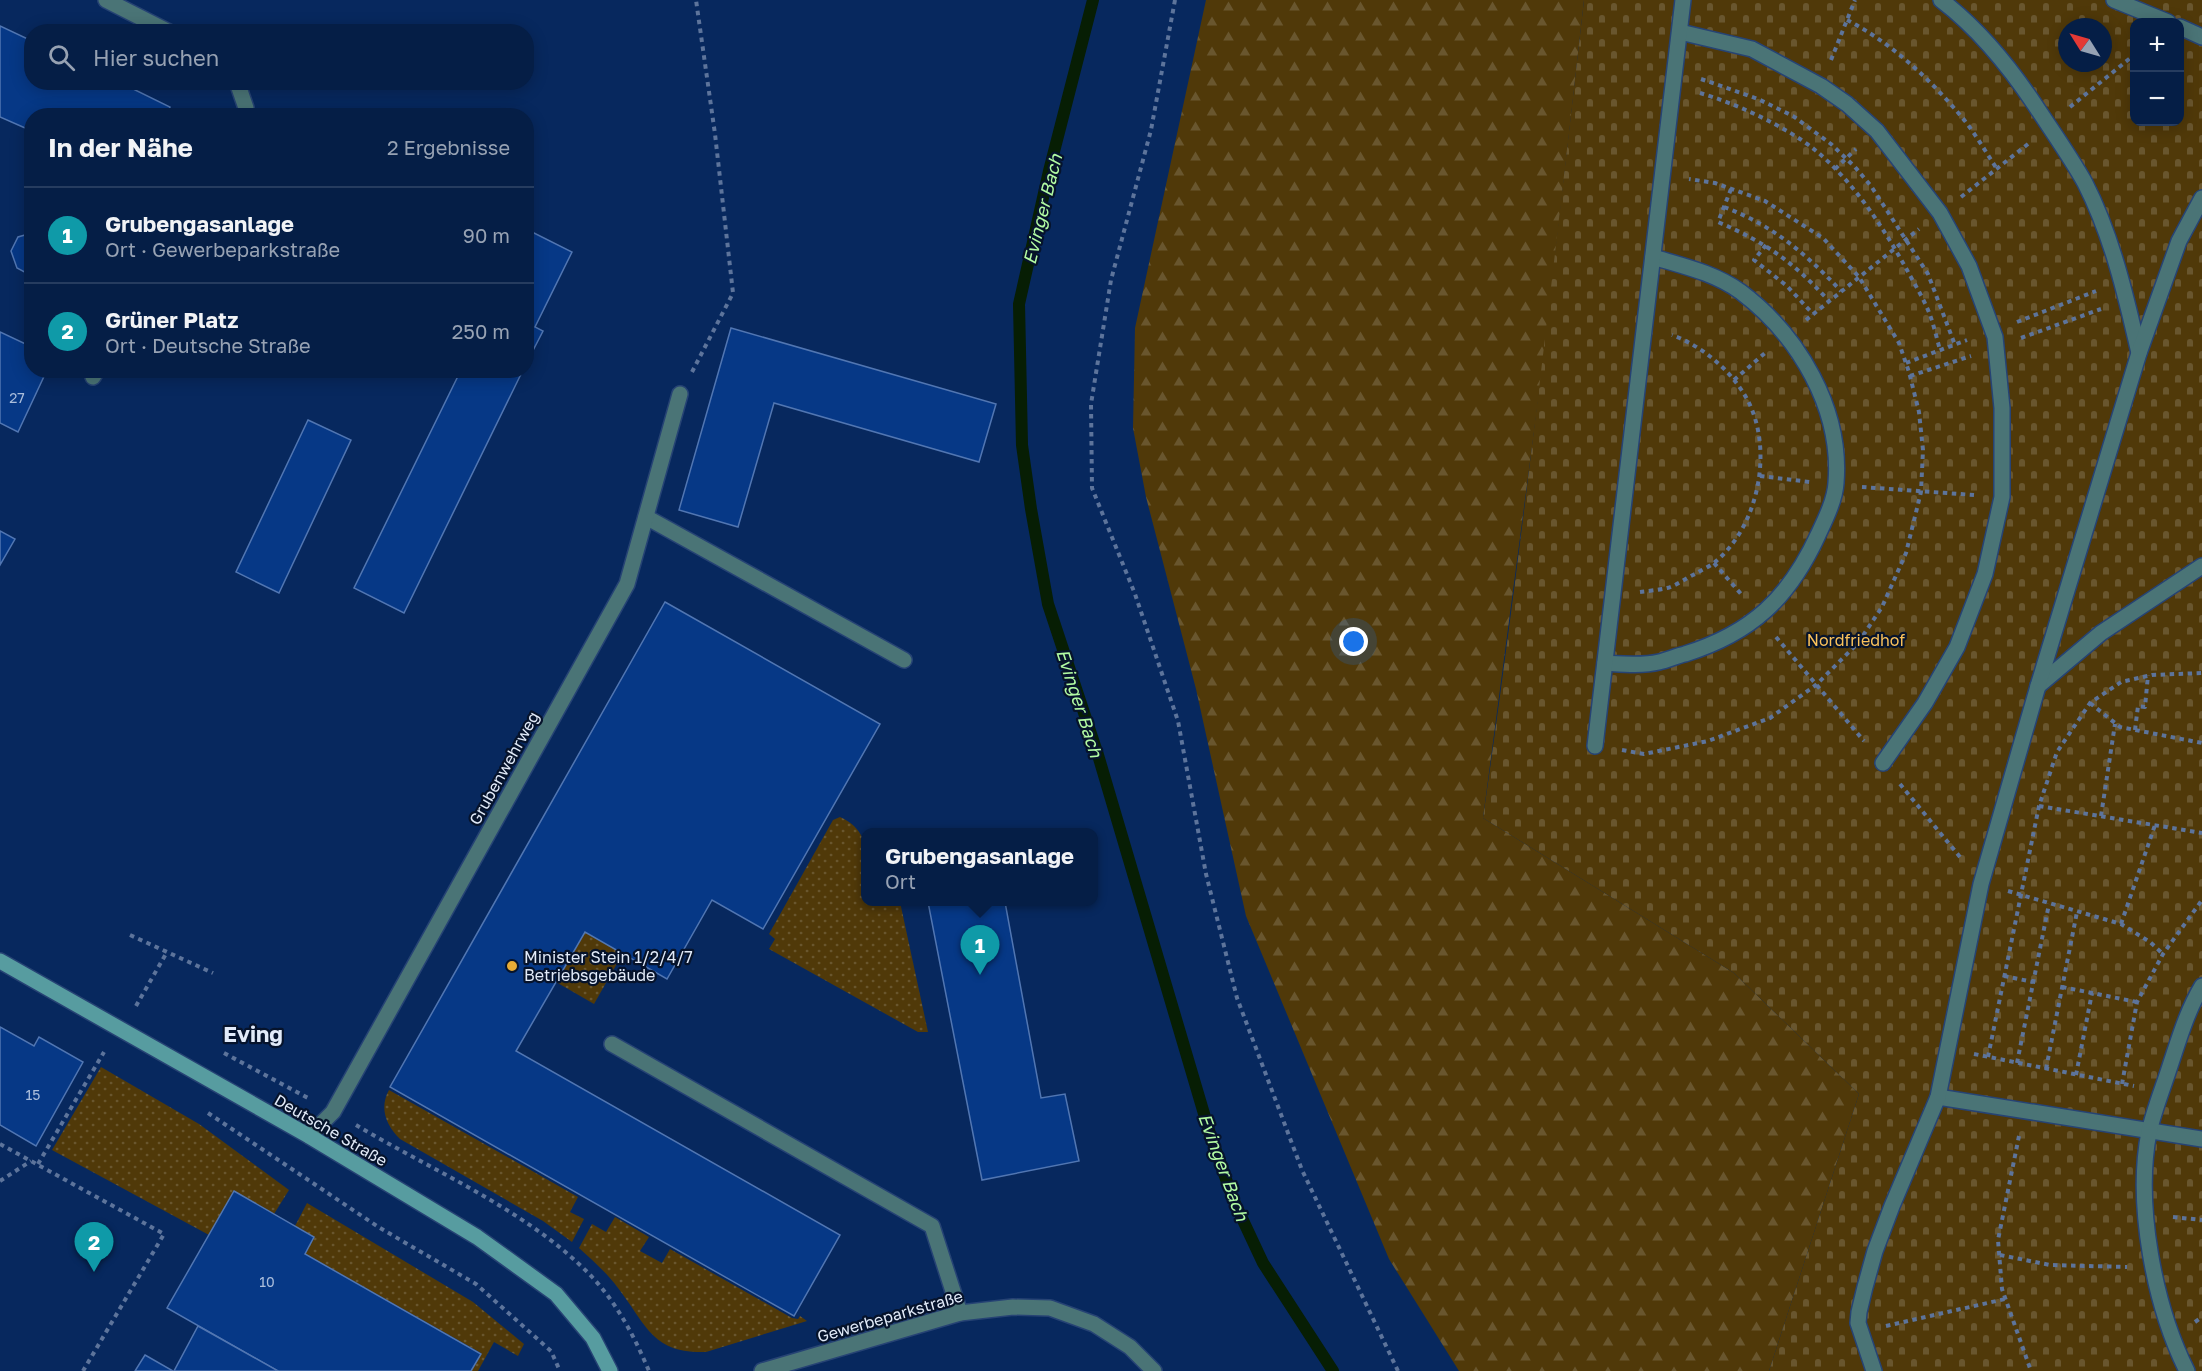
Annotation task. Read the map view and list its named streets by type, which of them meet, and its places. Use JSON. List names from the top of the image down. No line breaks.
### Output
{"streets":{"street":["Grubenwehrweg","Deutsche Straße","Gewerbeparkstraße"]},"crossings":[["Grubenwehrweg","Deutsche Straße"]],"districts":["Eving"],"water":["Evinger Bach"],"parks":["Nordfriedhof"],"places":["Minister Stein 1/2/4/7 Betriebsgebäude"],"house_numbers":["27","15","10"],"north":"top left","page":{"map_buttons":["+","−"],"search":"Hier suchen","heading":["In der Nähe","2 Ergebnisse"],"list":[{"mark":"1","name":"Grubengasanlage","note":"Ort · Gewerbeparkstraße","value":"90 m"},{"mark":"2","name":"Grüner Platz","note":"Ort · Deutsche Straße","value":"250 m"}],"popup":["Grubengasanlage","Ort"],"pins":["1","2"]}}
